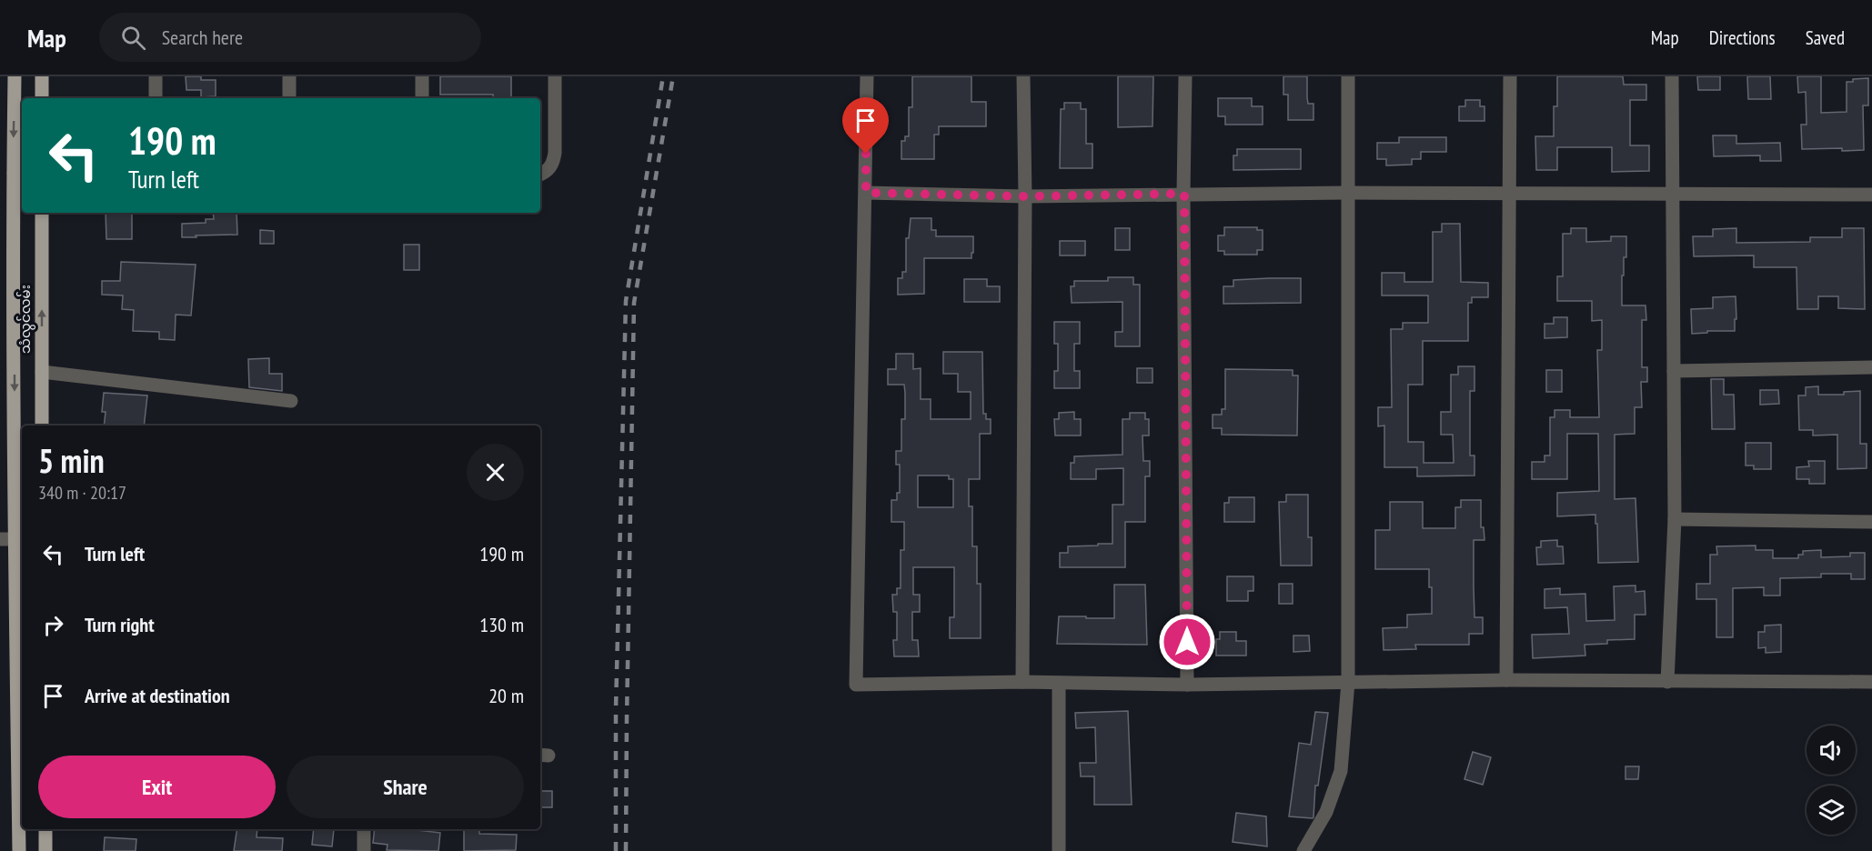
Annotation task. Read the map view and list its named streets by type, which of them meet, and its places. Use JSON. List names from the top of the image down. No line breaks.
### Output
{"streets":{"main road":["သံလွင်လမ်း"]},"page":{"header":"Map","search":"Search here","nav":["Map","Directions","Saved"],"turn":["190 m","Turn left"],"heading":["5 min","340 m · 20:17"],"list":[{"name":"Turn left","value":"190 m"},{"name":"Turn right","value":"130 m"},{"name":"Arrive at destination","value":"20 m"}],"buttons":["Exit","Share"]}}
